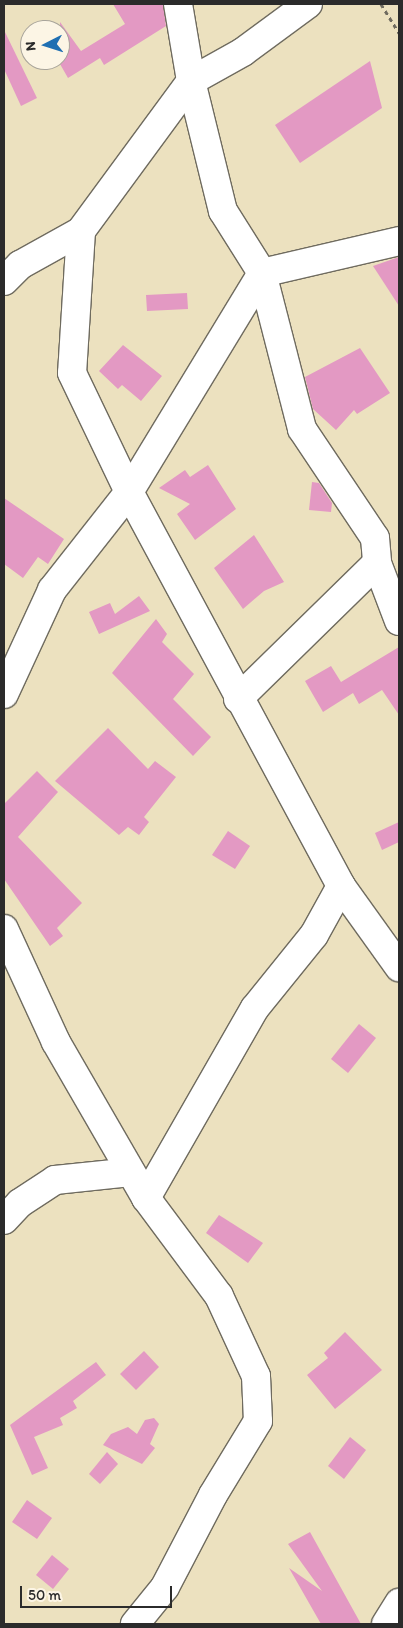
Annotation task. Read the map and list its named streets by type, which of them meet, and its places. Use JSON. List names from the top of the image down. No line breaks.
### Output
{"scale_bar":"50 m","north":"left"}
